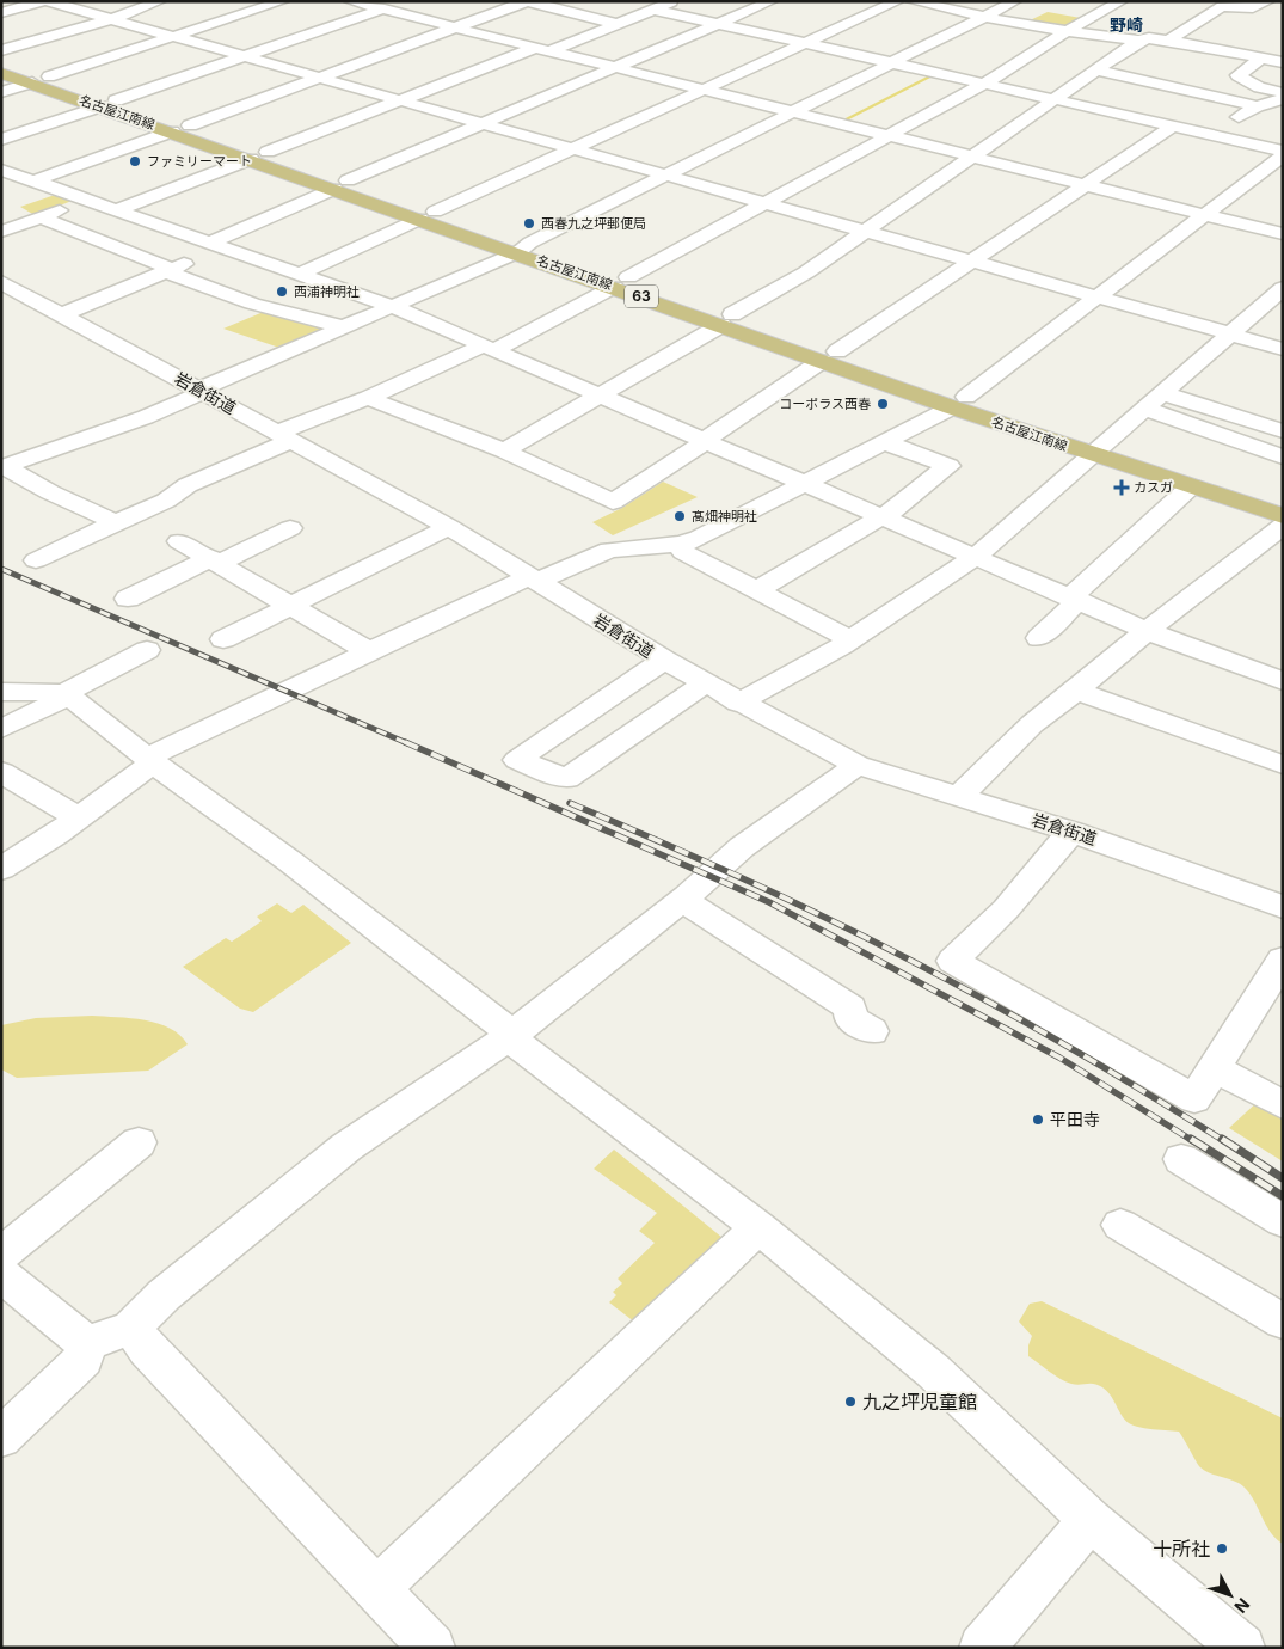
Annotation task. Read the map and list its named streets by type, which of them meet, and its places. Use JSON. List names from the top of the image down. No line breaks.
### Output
{"streets":{"main road":["名古屋江南線","63"],"street":["岩倉街道"]},"districts":["野崎"],"places":{"other":["ファミリーマート","西春九之坪郵便局","西浦神明社","コーポラス西春","髙畑神明社","平田寺","九之坪児童館","十所社"],"health":["カスガ"]},"north":"bottom right"}
